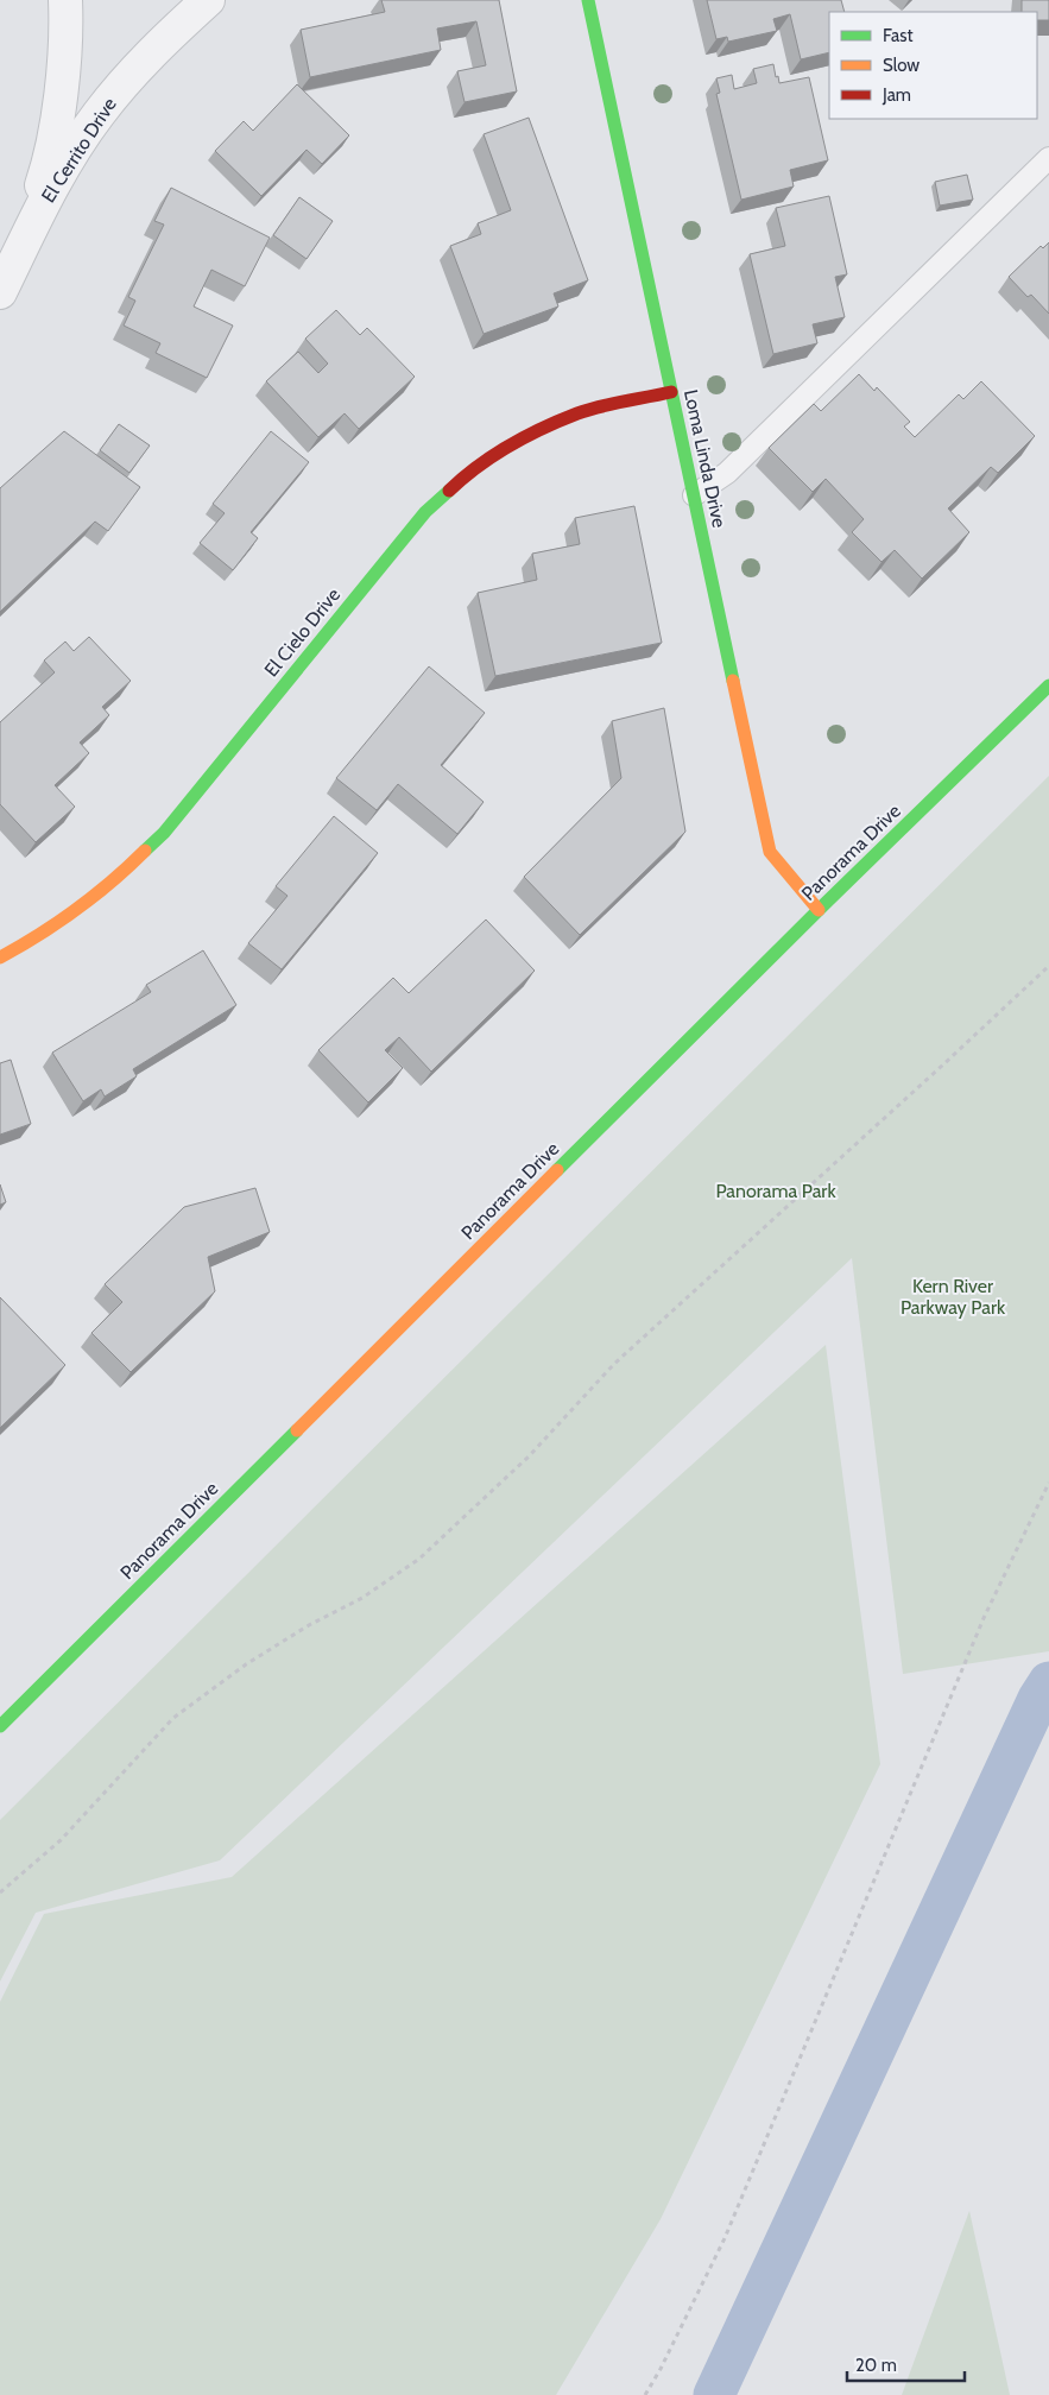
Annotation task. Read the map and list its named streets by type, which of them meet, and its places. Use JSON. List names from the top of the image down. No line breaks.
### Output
{"streets":{"street":["El Cerrito Drive","Loma Linda Drive","El Cielo Drive","Panorama Drive"]},"crossings":[["Loma Linda Drive","El Cielo Drive"],["Loma Linda Drive","Panorama Drive"]],"parks":["Panorama Park","Kern River Parkway Park"],"legend":["Fast","Slow","Jam"],"scale_bar":"20 m"}
